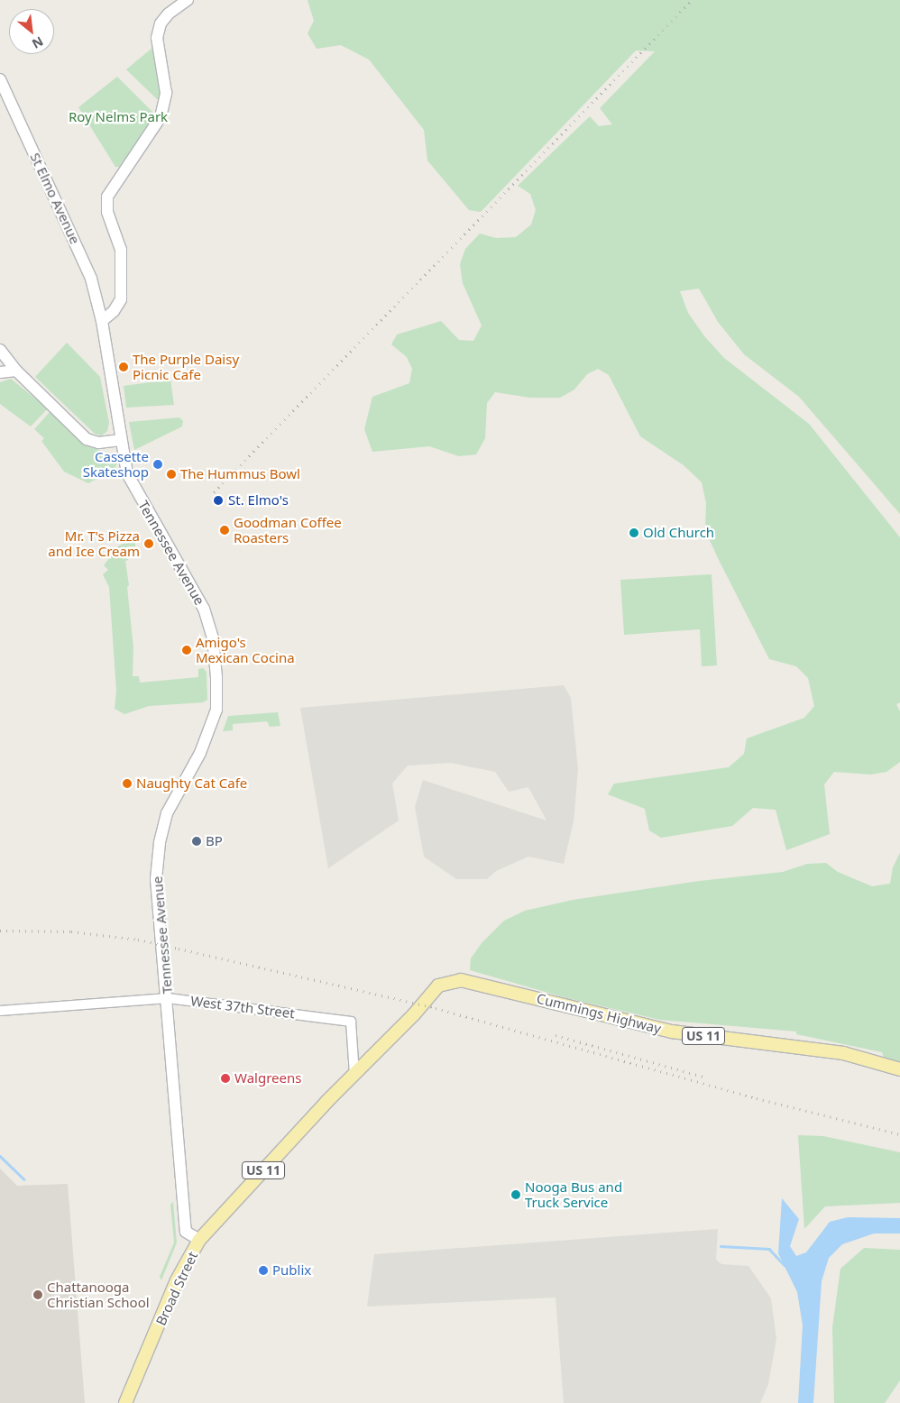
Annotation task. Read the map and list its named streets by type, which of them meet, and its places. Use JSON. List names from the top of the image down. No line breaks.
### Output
{"streets":{"main road":["St Elmo Avenue","Tennessee Avenue","Cummings Highway","US 11","Broad Street"],"street":["West 37th Street"]},"crossings":[["St Elmo Avenue","Tennessee Avenue"],["Tennessee Avenue","West 37th Street"],["Tennessee Avenue","Broad Street"],["West 37th Street","Broad Street"],["Cummings Highway","Broad Street"]],"parks":["Roy Nelms Park"],"places":["The Purple Daisy Picnic Cafe","Cassette Skateshop","The Hummus Bowl","St. Elmo's","Goodman Coffee Roasters","Old Church","Mr. T's Pizza and Ice Cream","Amigo's Mexican Cocina","Naughty Cat Cafe","BP","Walgreens","Nooga Bus and Truck Service","Publix","Chattanooga Christian School"],"north":"bottom right"}
